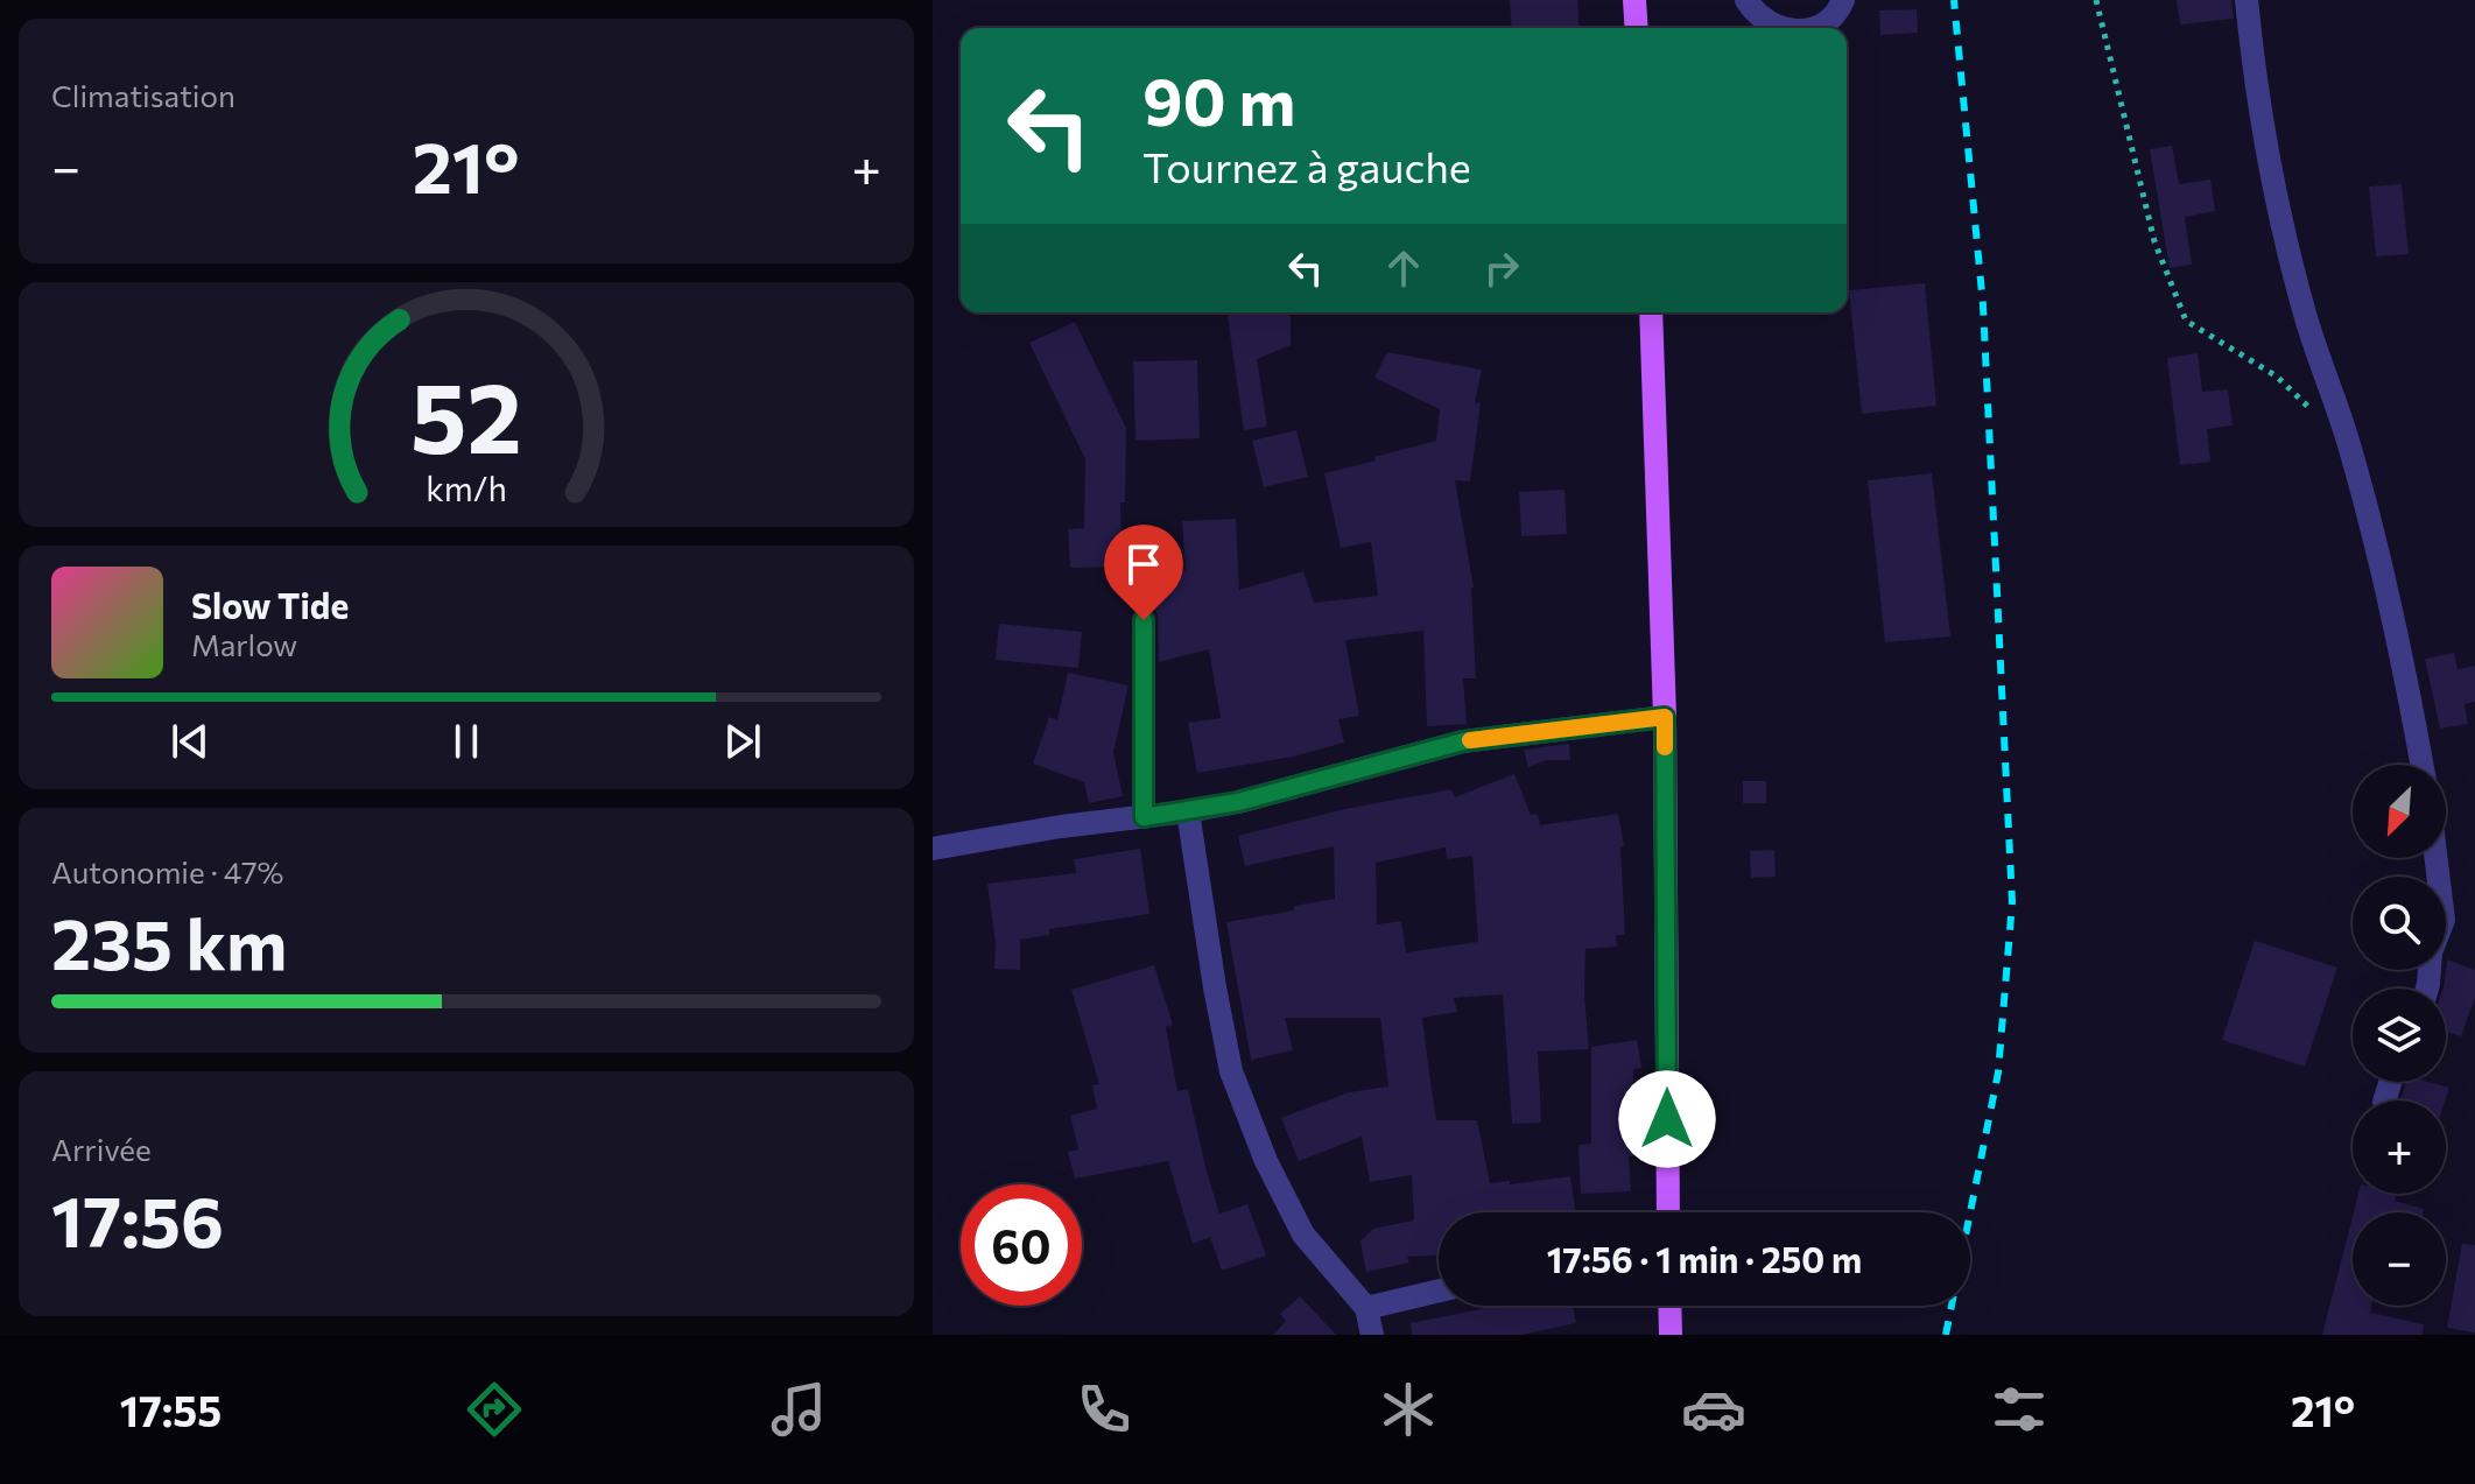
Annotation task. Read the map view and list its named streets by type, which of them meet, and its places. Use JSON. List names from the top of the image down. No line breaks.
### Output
{"north":"bottom left","page":{"tile":["Climatisation",["Autonomie · 47%","235 km"],["Arrivée","17:56"]],"turn":["90 m","Tournez à gauche"],"heat":["−","21°","+"],"song":["Slow Tide","Marlow"],"map_buttons":["+","−"],"limit":"60","trip":"17:56 · 1 min · 250 m","tabs":["17:55","21°"],"gauge":["52","km/h"]}}
